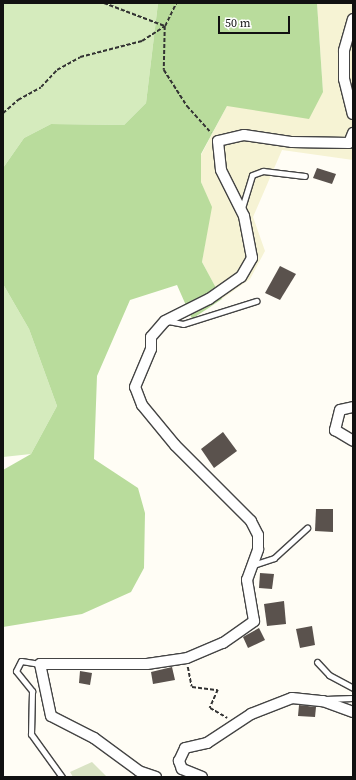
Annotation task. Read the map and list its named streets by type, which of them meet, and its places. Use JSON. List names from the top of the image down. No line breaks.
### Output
{"scale_bar":"50 m"}
